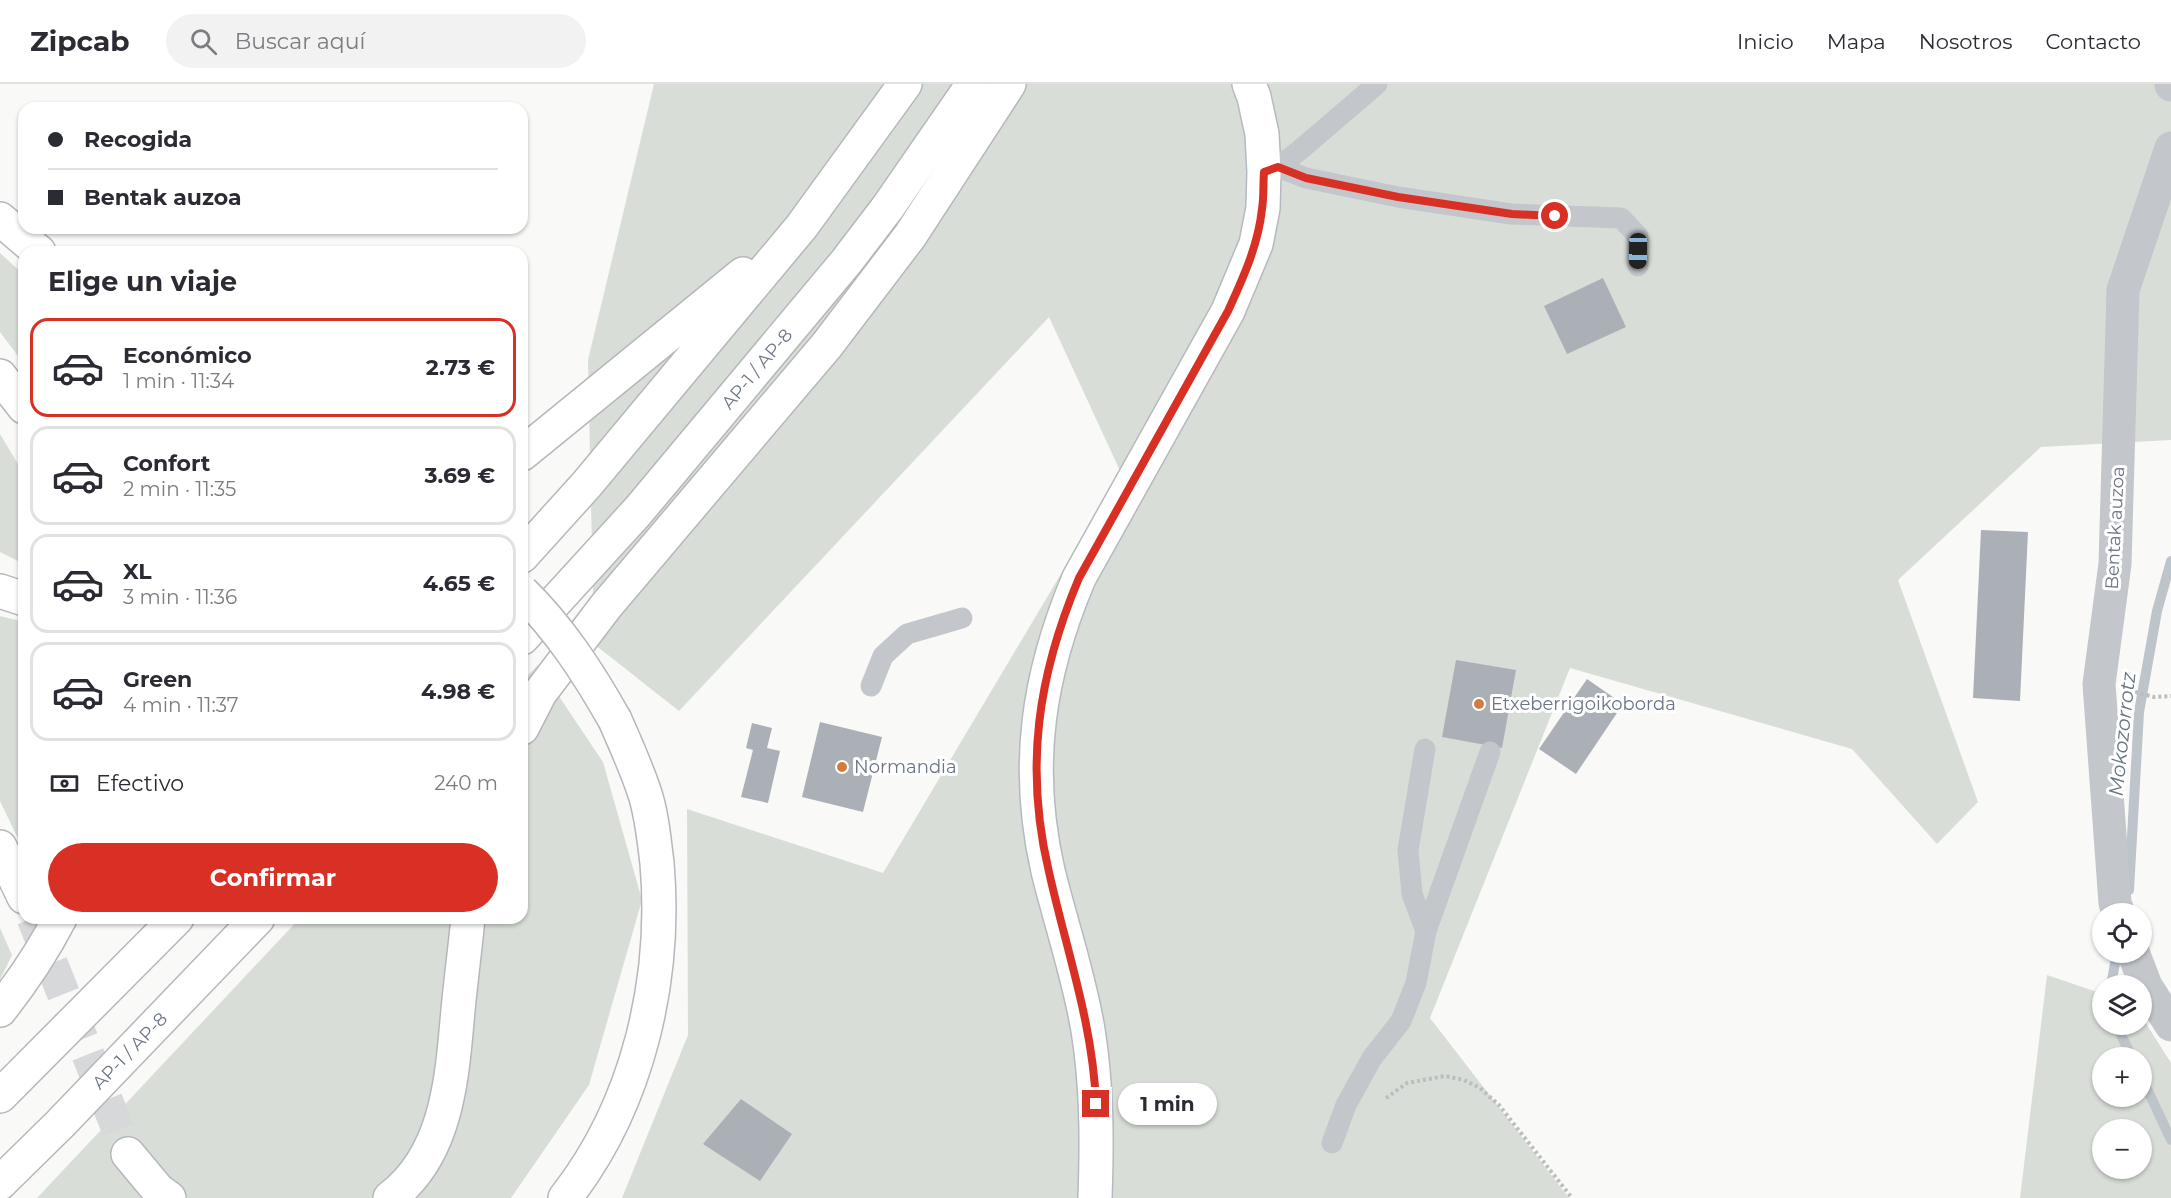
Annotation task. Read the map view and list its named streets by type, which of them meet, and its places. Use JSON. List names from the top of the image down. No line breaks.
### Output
{"streets":{"main road":["AP-1 / AP-8"],"street":["Bentak auzoa"]},"water":["Mokozorrotz"],"places":["Etxeberrigoikoborda","Normandia"],"page":{"header":"Zipcab","search":"Buscar aquí","nav":["Inicio","Mapa","Nosotros","Contacto"],"banner":["Recogida","Bentak auzoa"],"heading":"Elige un viaje","list":[{"name":"Económico","note":"1 min · 11:34","value":"2.73 €"},{"name":"Confort","note":"2 min · 11:35","value":"3.69 €"},{"name":"XL","note":"3 min · 11:36","value":"4.65 €"},{"name":"Green","note":"4 min · 11:37","value":"4.98 €"}],"pay":["Efectivo","240 m"],"buttons":"Confirmar","map_buttons":["+","−"],"bubble":"1 min"}}
